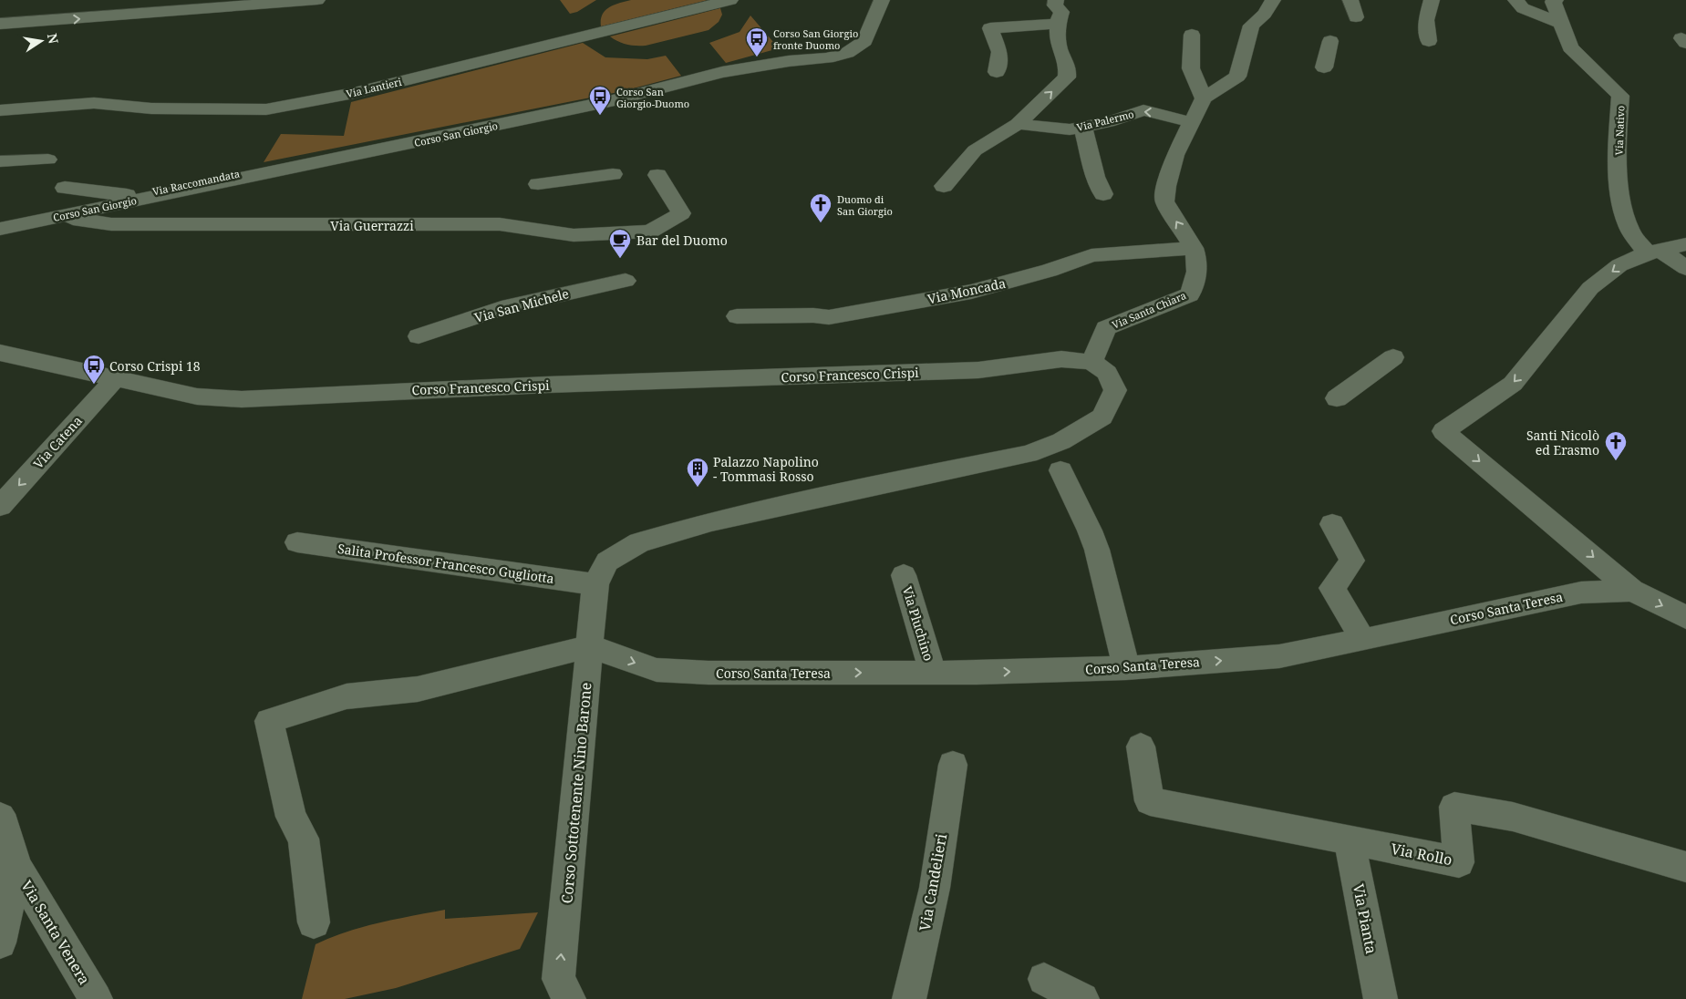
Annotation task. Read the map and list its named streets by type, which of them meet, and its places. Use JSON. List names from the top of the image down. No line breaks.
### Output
{"streets":{"street":["Via Lantieri","Via Palermo","Via Nativo","Corso San Giorgio","Via Raccomandata","Via Guerrazzi","Via Moncada","Via San Michele","Via Santa Chiara","Corso Francesco Crispi","Via Catena","Salita Professor Francesco Gugliotta","Corso Santa Teresa","Via Pluchino","Corso Sottotenente Nino Barone","Via Rollo","Via Candelieri","Via Pianta","Via Santa Venera"]},"crossings":[["Via Palermo","Via Santa Chiara"],["Corso San Giorgio","Via Guerrazzi"],["Via Moncada","Via Santa Chiara"],["Via Santa Chiara","Corso Francesco Crispi"],["Corso Francesco Crispi","Via Catena"],["Salita Professor Francesco Gugliotta","Corso Sottotenente Nino Barone"],["Corso Santa Teresa","Via Pluchino"],["Corso Santa Teresa","Corso Sottotenente Nino Barone"],["Via Rollo","Via Pianta"]],"one_way":["Via Palermo","Via Catena","Corso Santa Teresa","Corso Sottotenente Nino Barone"],"places":{"bus stop":["Corso San Giorgio fronte Duomo","Corso San Giorgio-Duomo","Corso Crispi 18"],"church":["Duomo di San Giorgio","Santi Nicolò ed Erasmo"],"cafe":["Bar del Duomo"],"building":["Palazzo Napolino - Tommasi Rosso"]},"north":"right"}
